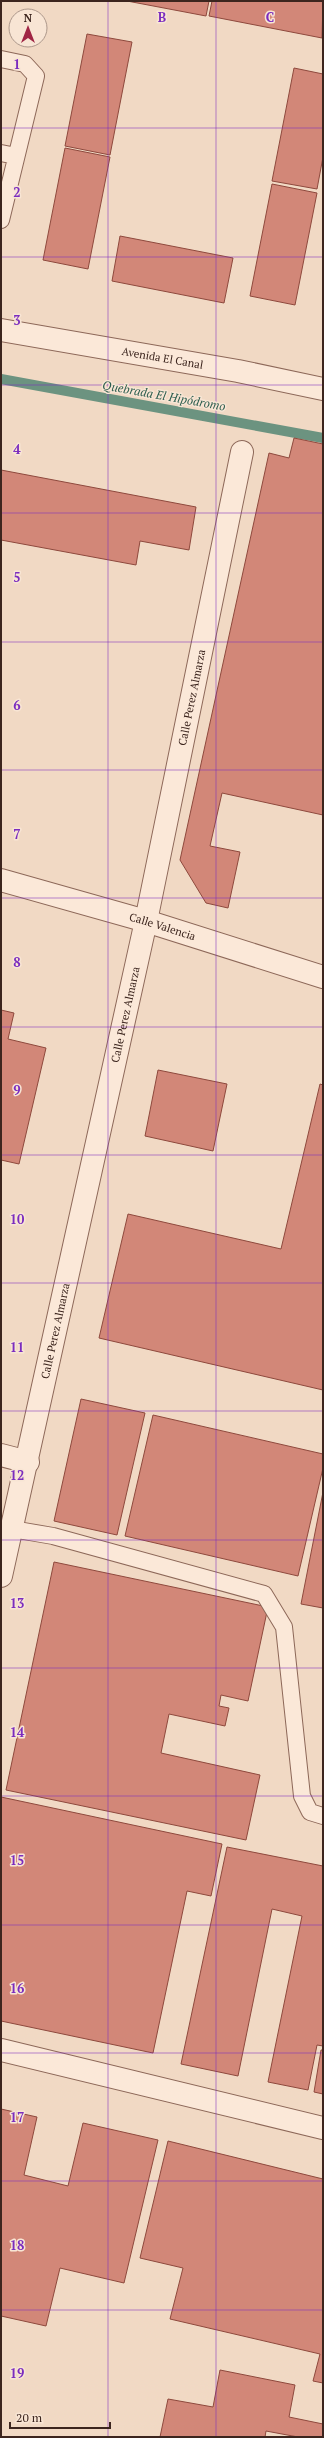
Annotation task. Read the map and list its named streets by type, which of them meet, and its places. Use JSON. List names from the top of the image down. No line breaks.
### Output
{"streets":{"street":["Avenida El Canal","Calle Perez Almarza","Calle Valencia"]},"crossings":[["Calle Perez Almarza","Calle Valencia"]],"water":["Quebrada El Hipódromo"],"scale_bar":"20 m","north":"top","grid":{"columns":["B","C"],"rows":["1","2","3","4","5","6","7","8","9","10","11","12","13","14","15","16","17","18","19"]}}
